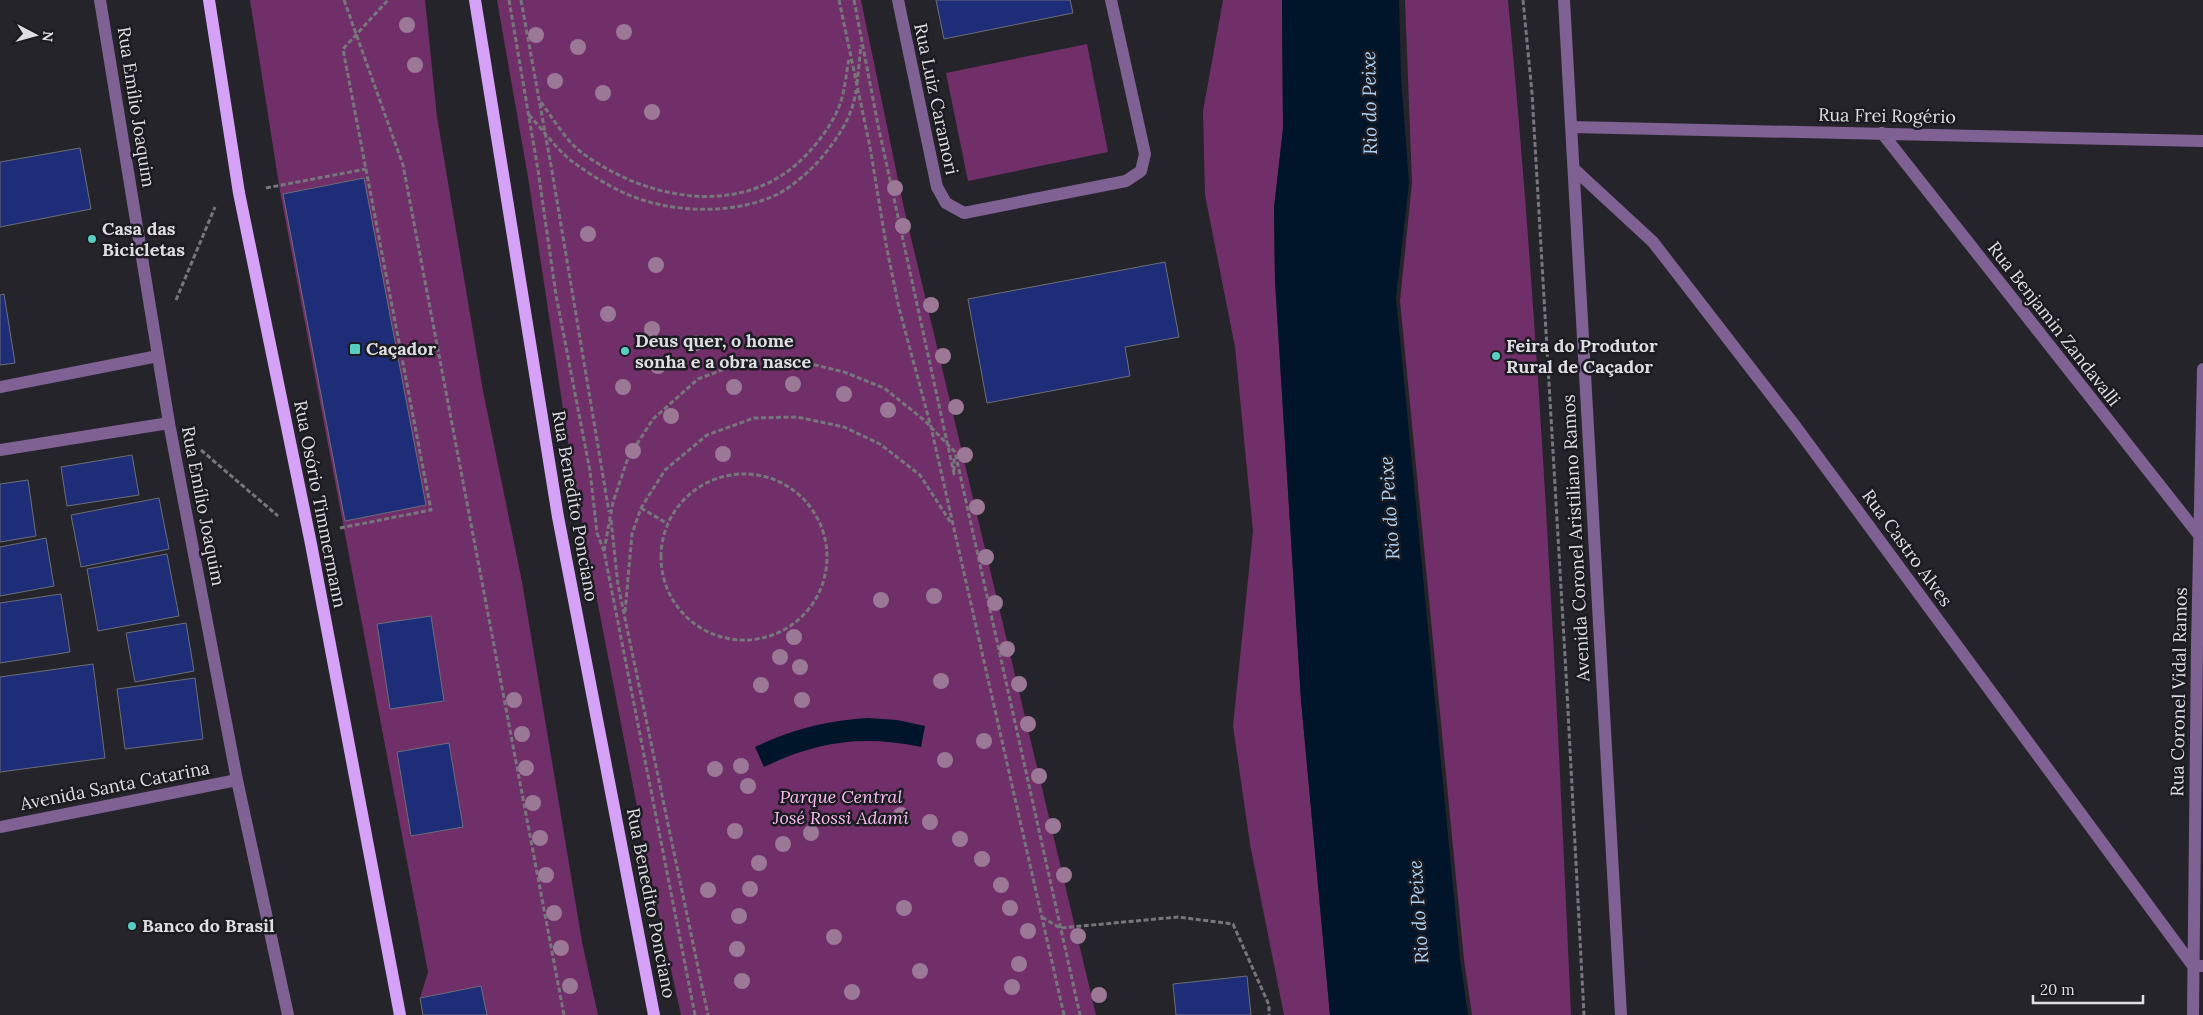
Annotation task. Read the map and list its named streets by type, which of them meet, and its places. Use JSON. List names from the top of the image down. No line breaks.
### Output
{"streets":{"main road":["Rua Osório Timmermann","Rua Benedito Ponciano"],"street":["Rua Luiz Caramori","Rua Emílio Joaquim","Rua Frei Rogério","Rua Benjamin Zandavalli","Avenida Coronel Aristiliano Ramos","Rua Castro Alves","Rua Coronel Vidal Ramos","Avenida Santa Catarina"]},"crossings":[["Rua Emílio Joaquim","Avenida Santa Catarina"],["Rua Frei Rogério","Rua Benjamin Zandavalli"],["Rua Frei Rogério","Avenida Coronel Aristiliano Ramos"],["Rua Benjamin Zandavalli","Rua Coronel Vidal Ramos"],["Avenida Coronel Aristiliano Ramos","Rua Castro Alves"],["Rua Castro Alves","Rua Coronel Vidal Ramos"]],"water":["Rio do Peixe"],"parks":["Parque Central José Rossi Adami"],"places":{"other":["Casa das Bicicletas","Deus quer, o home sonha e a obra nasce","Feira do Produtor Rural de Caçador","Banco do Brasil"],"transit":["Caçador"]},"scale_bar":"20 m","north":"right"}
